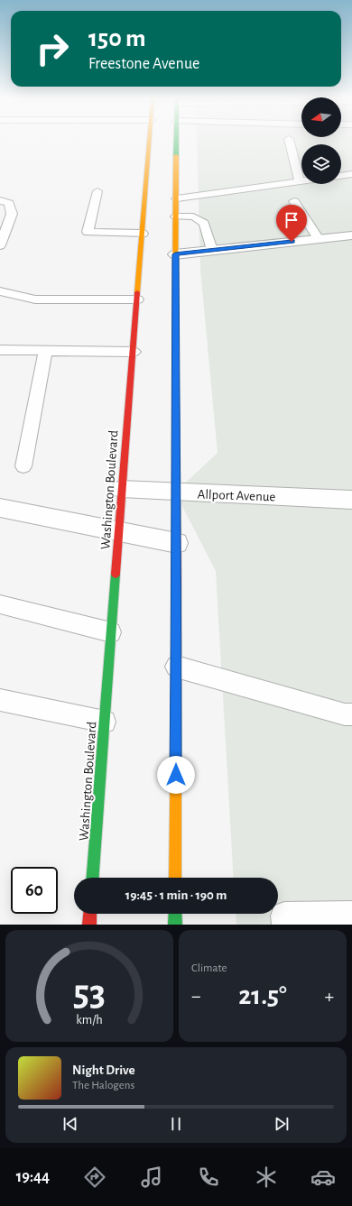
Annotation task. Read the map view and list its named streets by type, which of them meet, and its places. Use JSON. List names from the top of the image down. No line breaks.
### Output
{"streets":{"main road":["Washington Boulevard"],"street":["Allport Avenue"]},"crossings":[["Washington Boulevard","Allport Avenue"]],"north":"left","page":{"turn":["150 m","Freestone Avenue"],"limit":"60","trip":"19:45 · 1 min · 190 m","tile":"Climate","heat":["−","21.5°","+"],"song":["Night Drive","The Halogens"],"tabs":"19:44","gauge":["53","km/h"]}}
